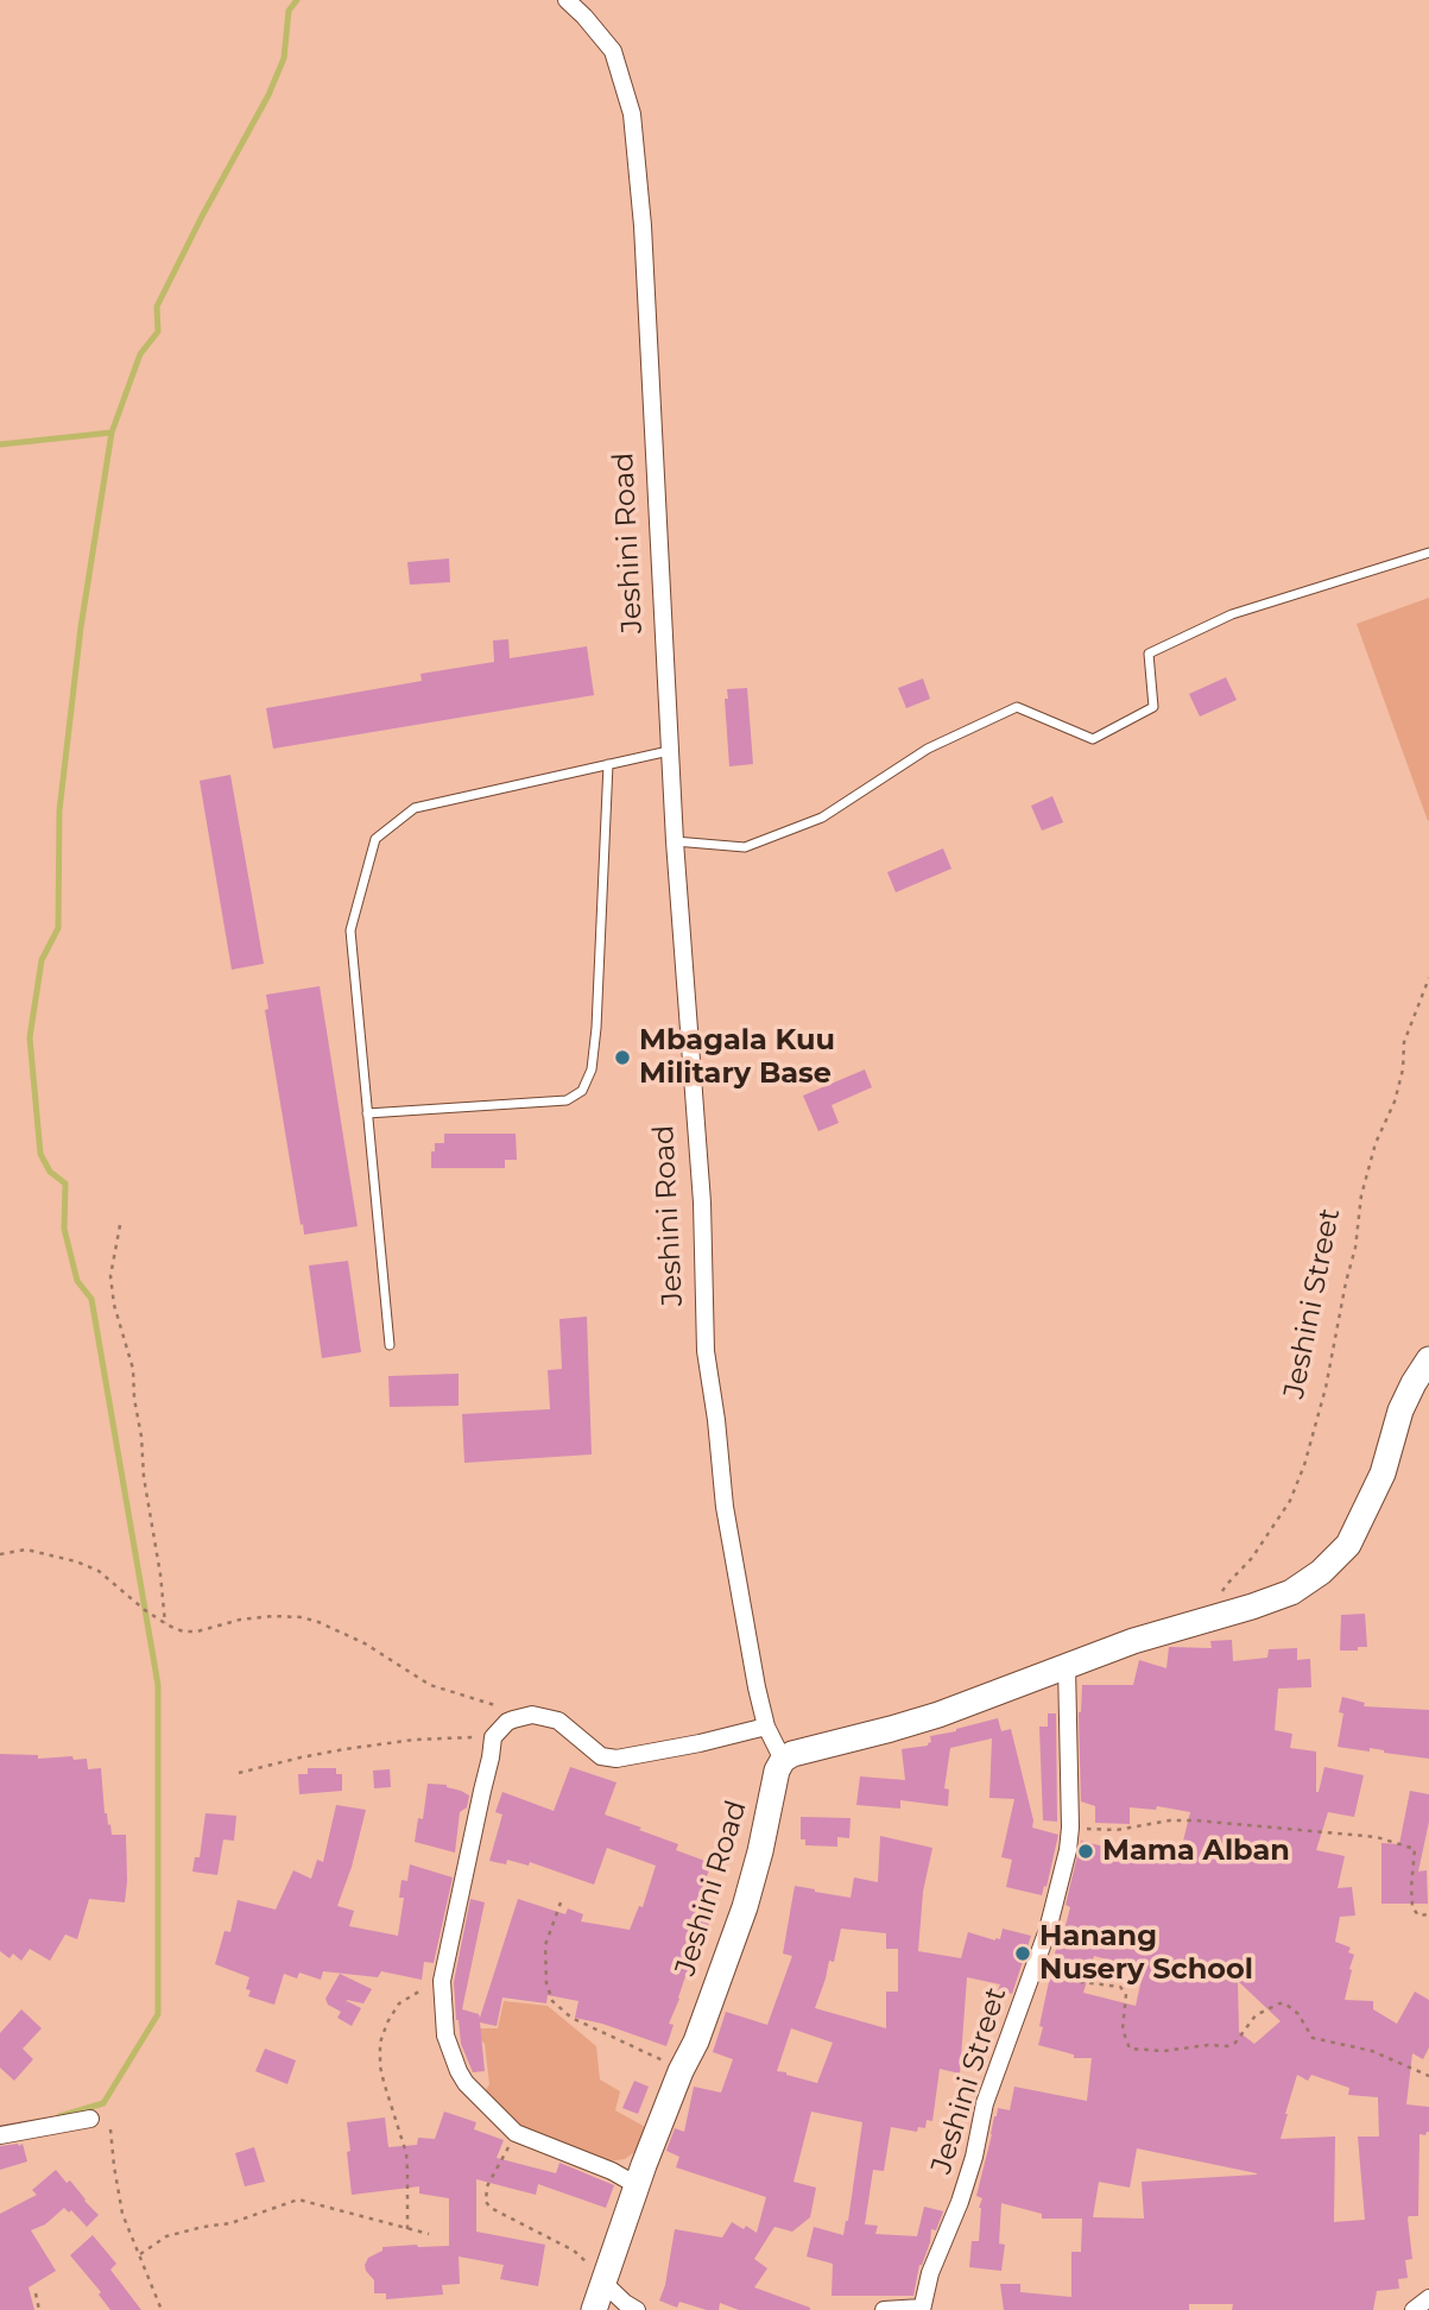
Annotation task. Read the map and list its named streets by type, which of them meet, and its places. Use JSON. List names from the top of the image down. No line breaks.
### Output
{"streets":{"street":["Jeshini Road","Jeshini Street"]},"places":["Mbagala Kuu Military Base","Mama Alban","Hanang Nusery School"]}
